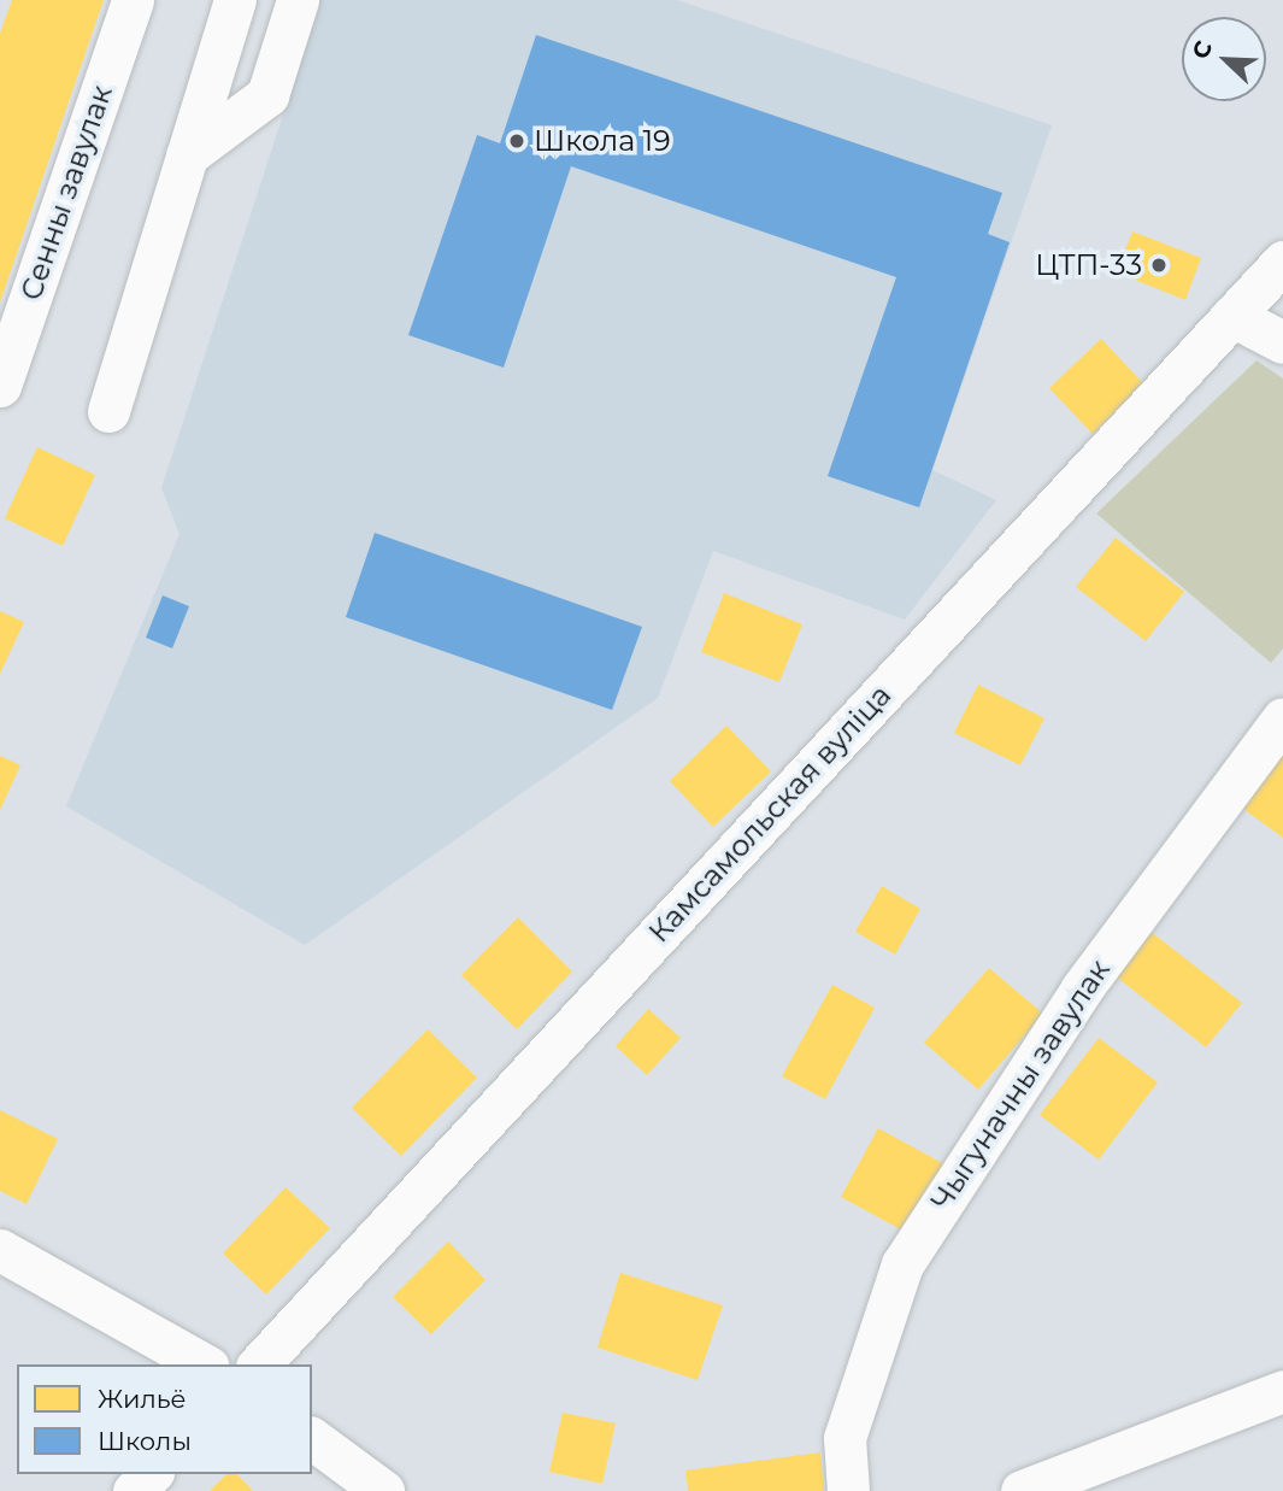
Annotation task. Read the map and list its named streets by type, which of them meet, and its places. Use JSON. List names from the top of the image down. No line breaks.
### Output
{"streets":{"street":["Сенны завулак","Камсамольская вуліца","Чыгуначны завулак"]},"places":["Школа 19","ЦТП-33"],"legend":["Жильё","Школы"],"north":"top left"}
